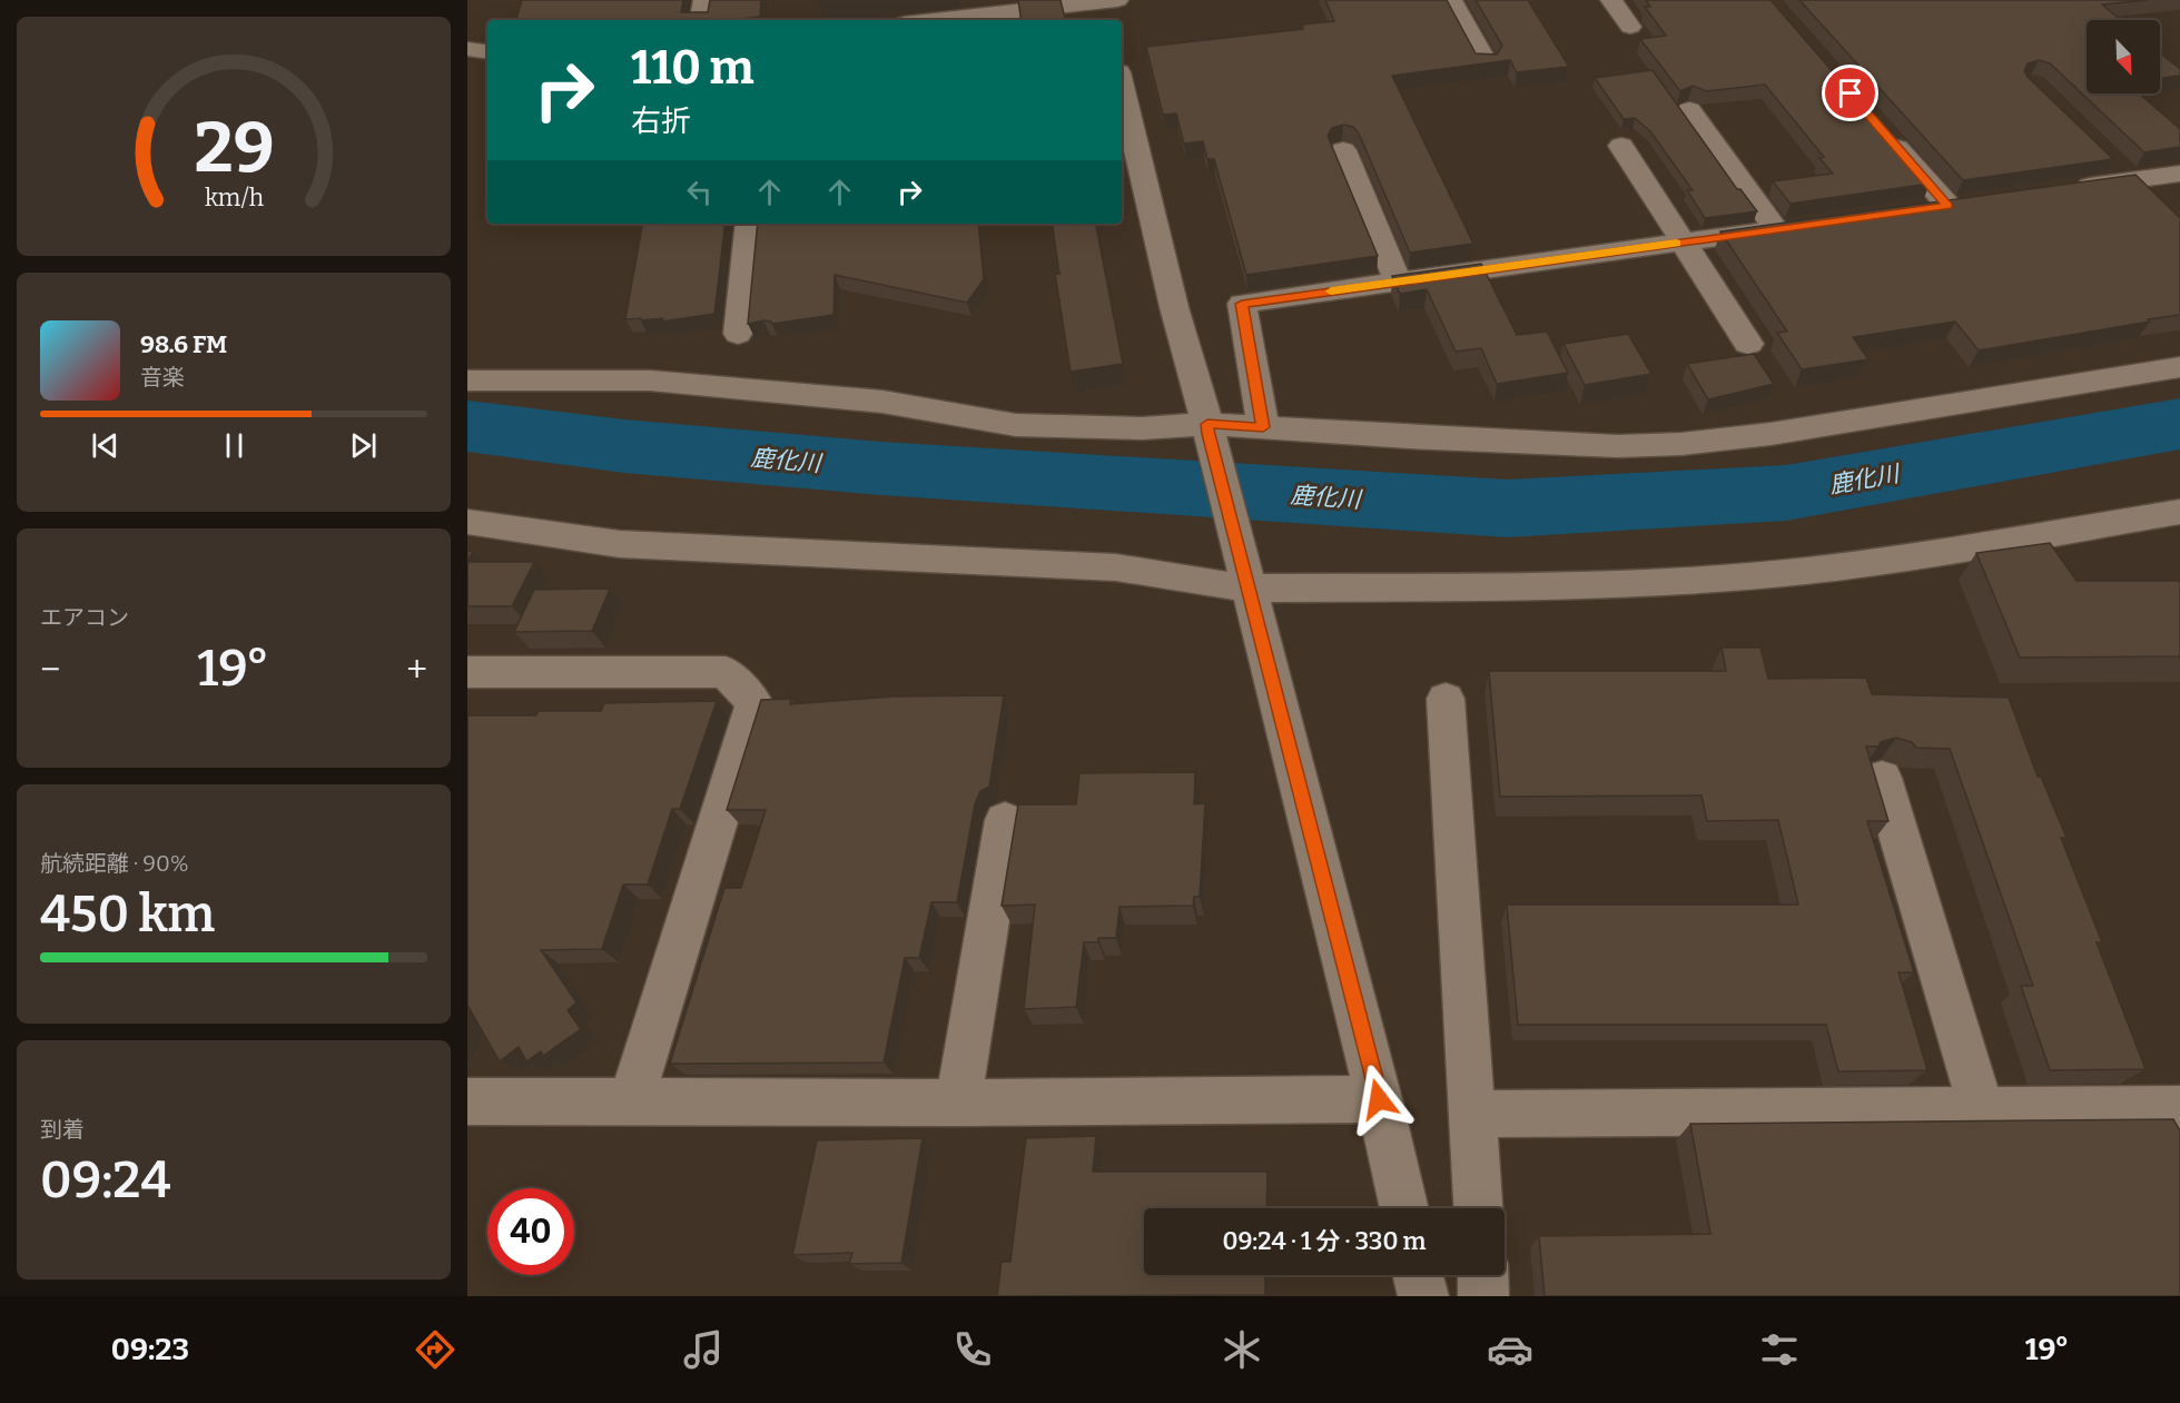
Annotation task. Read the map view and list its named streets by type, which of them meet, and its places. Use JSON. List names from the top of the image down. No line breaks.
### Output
{"water":["鹿化川"],"north":"bottom right","page":{"turn":["110 m","右折"],"song":["98.6 FM","音楽"],"tile":["エアコン",["航続距離 · 90%","450 km"],["到着","09:24"]],"heat":["−","19°","+"],"limit":"40","trip":"09:24 · 1 分 · 330 m","tabs":["09:23","19°"],"gauge":["29","km/h"]}}
